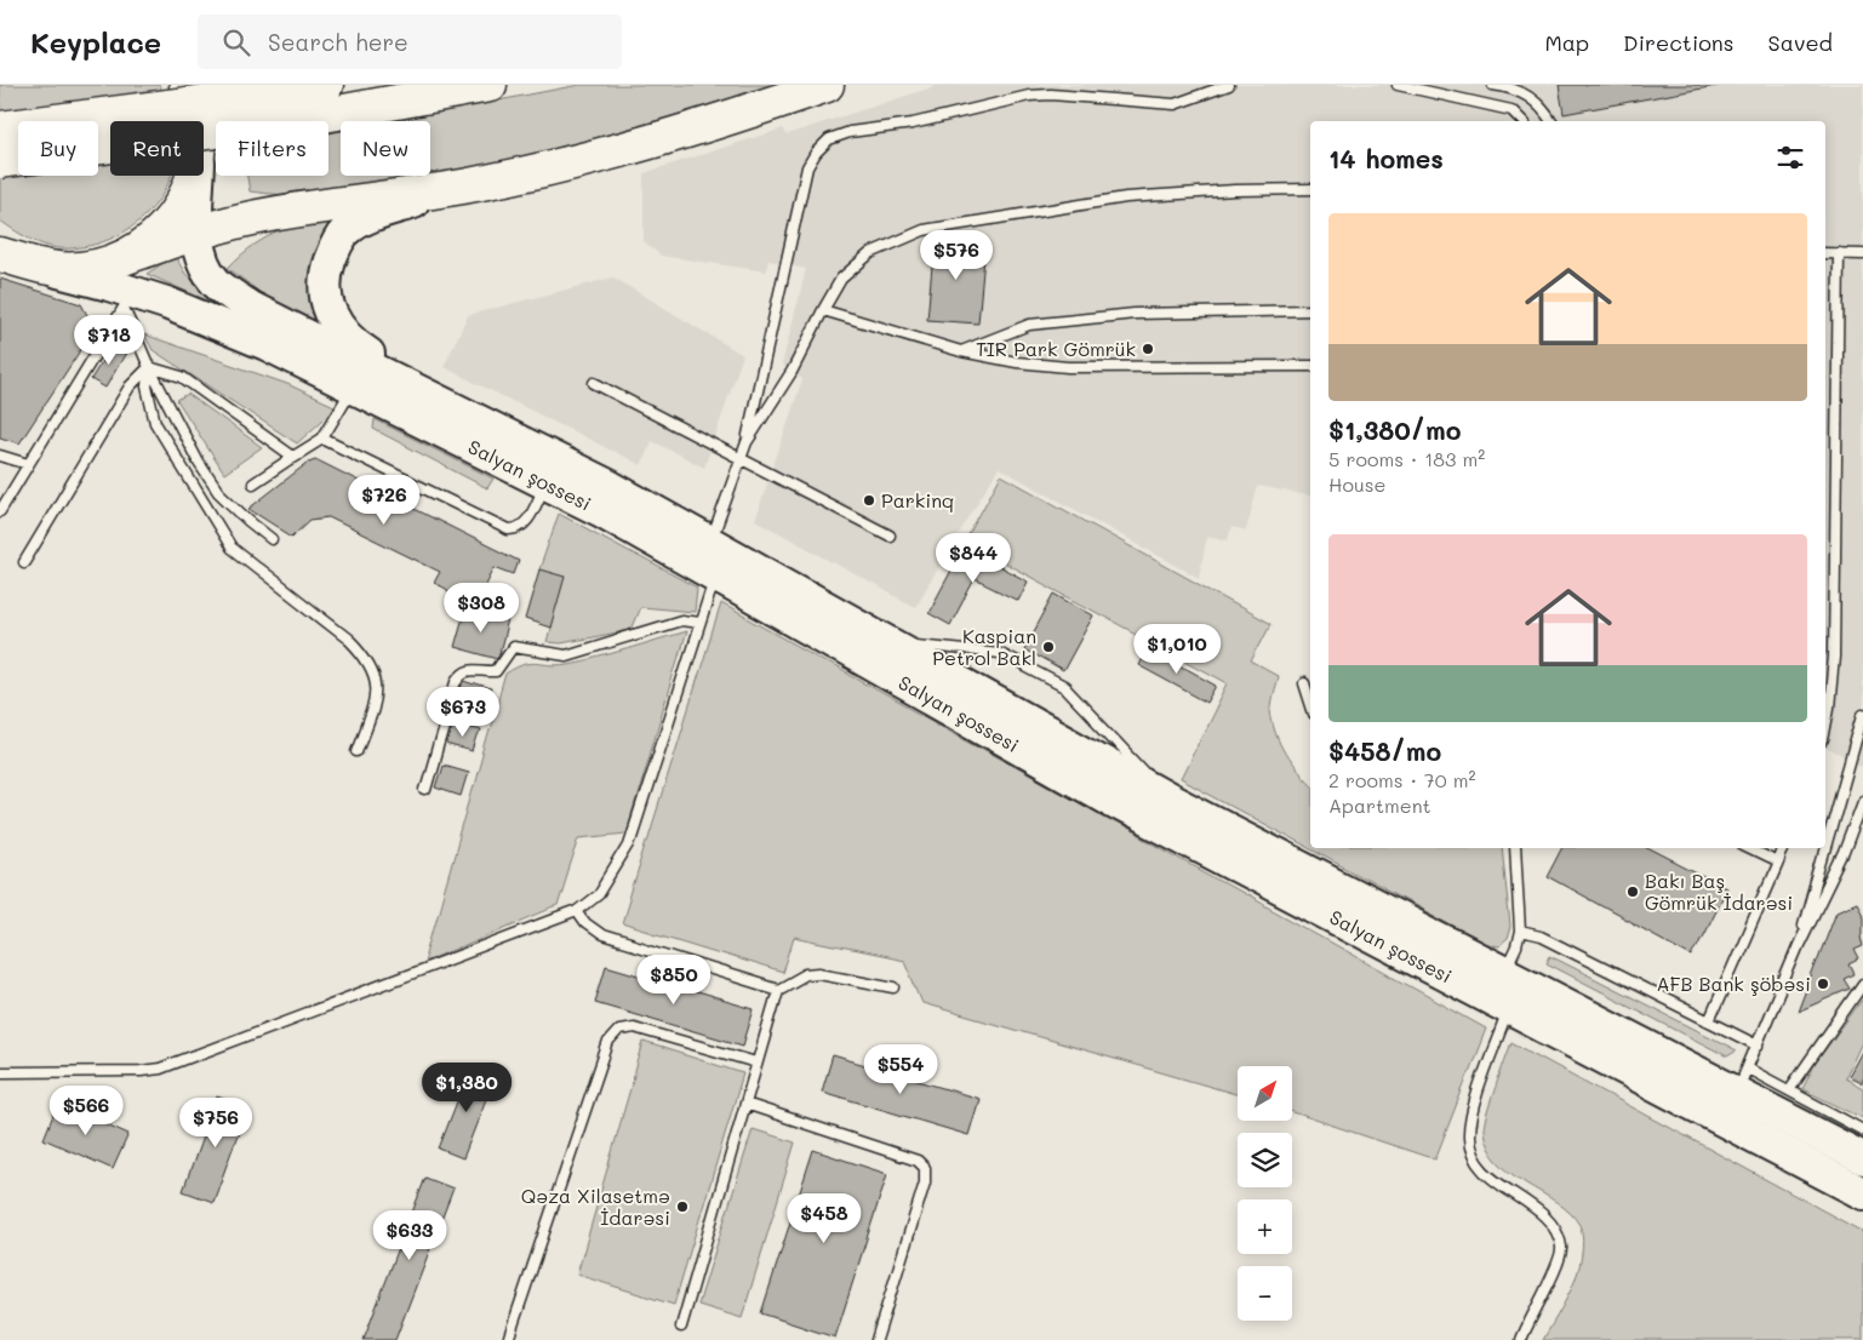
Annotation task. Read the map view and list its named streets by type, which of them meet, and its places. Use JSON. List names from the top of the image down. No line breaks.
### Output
{"streets":{"highway":["Salyan şossesi"]},"places":["TIR Park Gömrük","Parkinq","Kaspian Petrol Bakl","Bakı Baş Gömrük İdarəsi","AFB Bank şöbəsi","Qəza Xilasetmə İdarəsi"],"north":"top right","page":{"header":"Keyplace","search":"Search here","nav":["Map","Directions","Saved"],"chip":["Buy","Rent","Filters","New"],"heading":"14 homes","list":[{"name":"$1,380/mo","note":"5 rooms · 183 m² · House"},{"name":"$458/mo","note":"2 rooms · 70 m² · Apartment"}],"price":["$576","$718","$726","$844","$308","$1,010","$673","$850","$554","$1,380","$566","$756","$458","$633"],"map_buttons":["+","−"]}}
